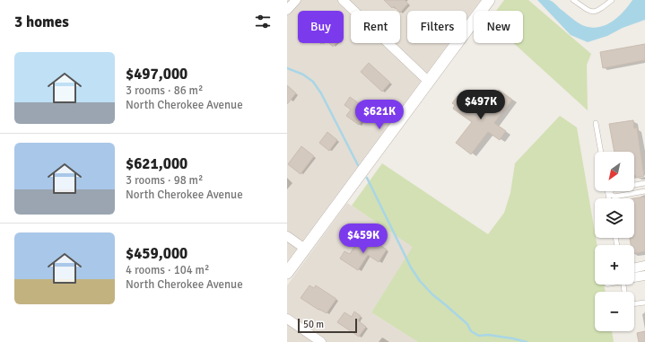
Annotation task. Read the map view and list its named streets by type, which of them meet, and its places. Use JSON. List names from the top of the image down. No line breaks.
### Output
{"scale_bar":"50 m","north":"bottom left","page":{"heading":"3 homes","chip":["Buy","Rent","Filters","New"],"list":[{"name":"$497,000","note":"3 rooms · 86 m² · North Cherokee Avenue"},{"name":"$621,000","note":"3 rooms · 98 m² · North Cherokee Avenue"},{"name":"$459,000","note":"4 rooms · 104 m² · North Cherokee Avenue"}],"price":["$497K","$621K","$459K"],"map_buttons":["+","−"],"scale":"50 m"}}
